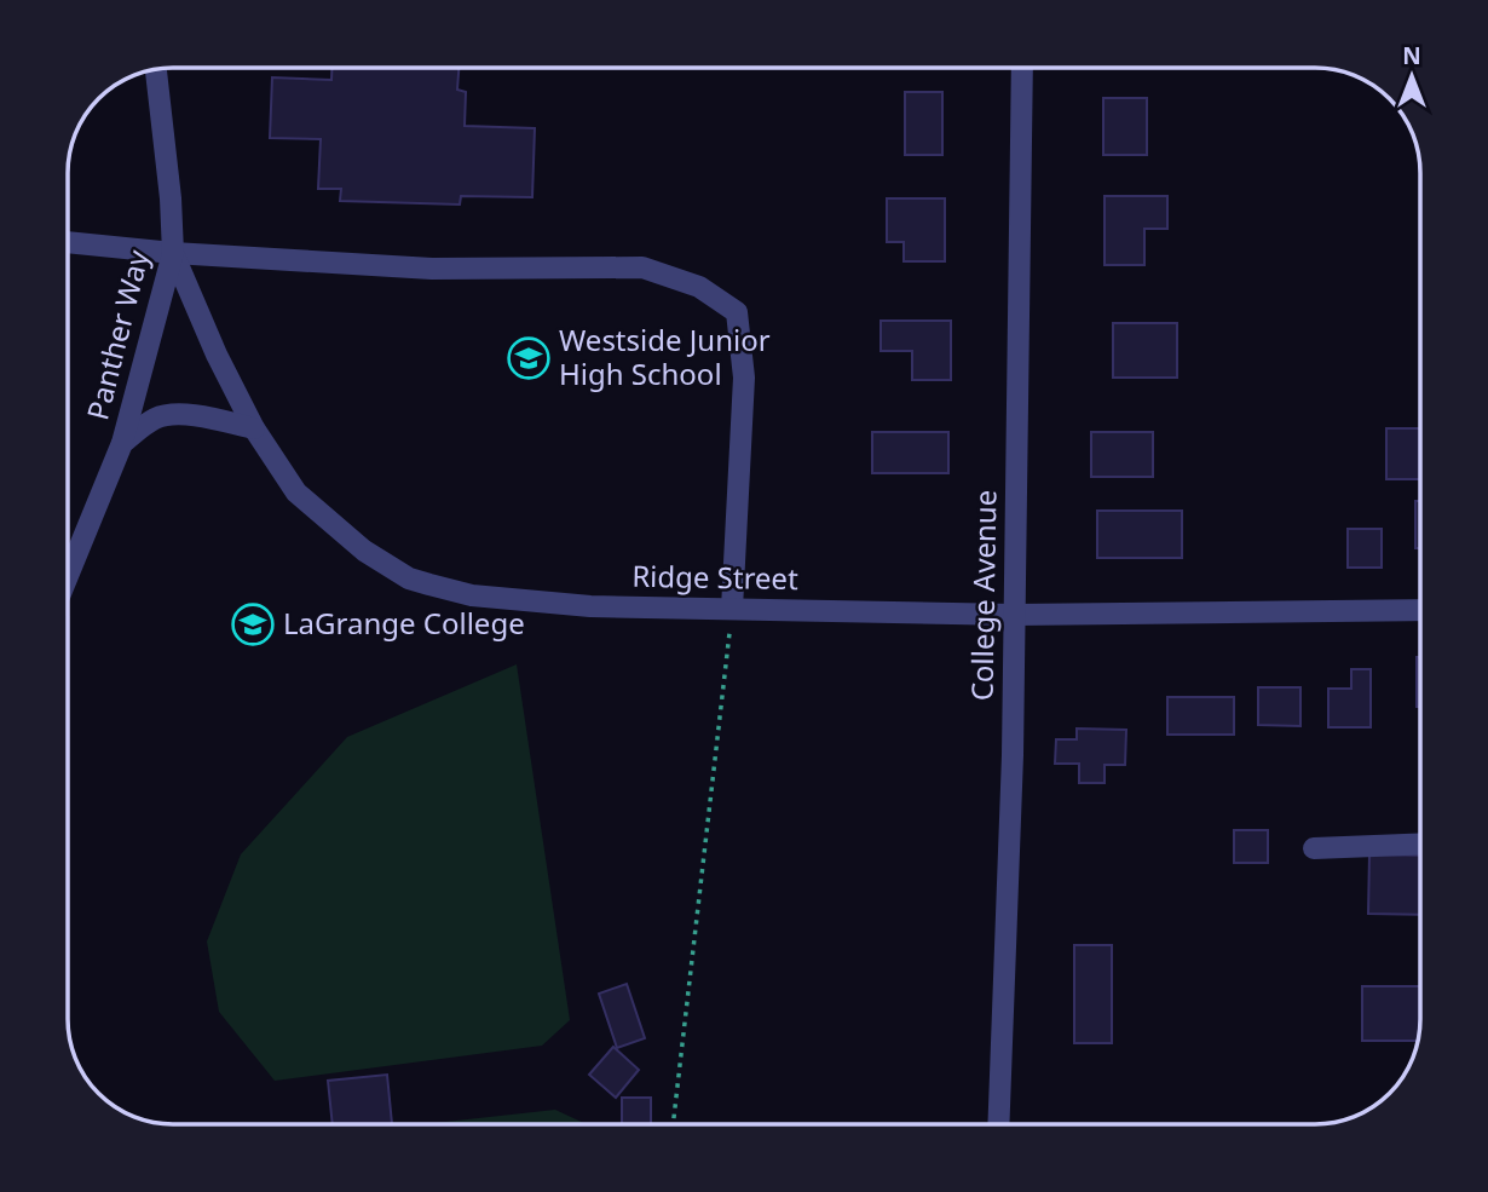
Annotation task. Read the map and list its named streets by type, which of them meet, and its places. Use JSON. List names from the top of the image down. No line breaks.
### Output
{"streets":{"street":["Panther Way","Ridge Street","College Avenue"]},"crossings":[["Panther Way","Ridge Street"],["Ridge Street","College Avenue"]],"places":{"school or university":["Westside Junior High School","LaGrange College"]},"north":"top"}
